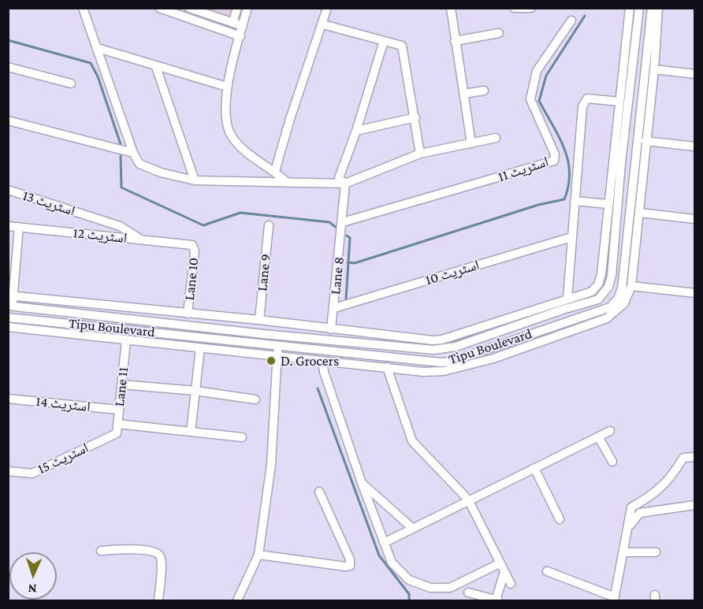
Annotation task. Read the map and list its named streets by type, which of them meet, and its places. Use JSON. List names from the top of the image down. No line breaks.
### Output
{"streets":{"street":["اسٹریٹ 11","اسٹریٹ 13","اسٹریٹ 12","Lane 9","اسٹریٹ 10","Lane 8","Lane 10","Tipu Boulevard","Lane 11","اسٹریٹ 14","اسٹریٹ 15"]},"crossings":[["اسٹریٹ 11","Lane 8"],["اسٹریٹ 13","اسٹریٹ 12"],["اسٹریٹ 12","Lane 10"],["اسٹریٹ 10","Lane 8"],["Lane 11","اسٹریٹ 14"],["Lane 11","اسٹریٹ 15"]],"places":["D. Grocers"],"north":"bottom"}
